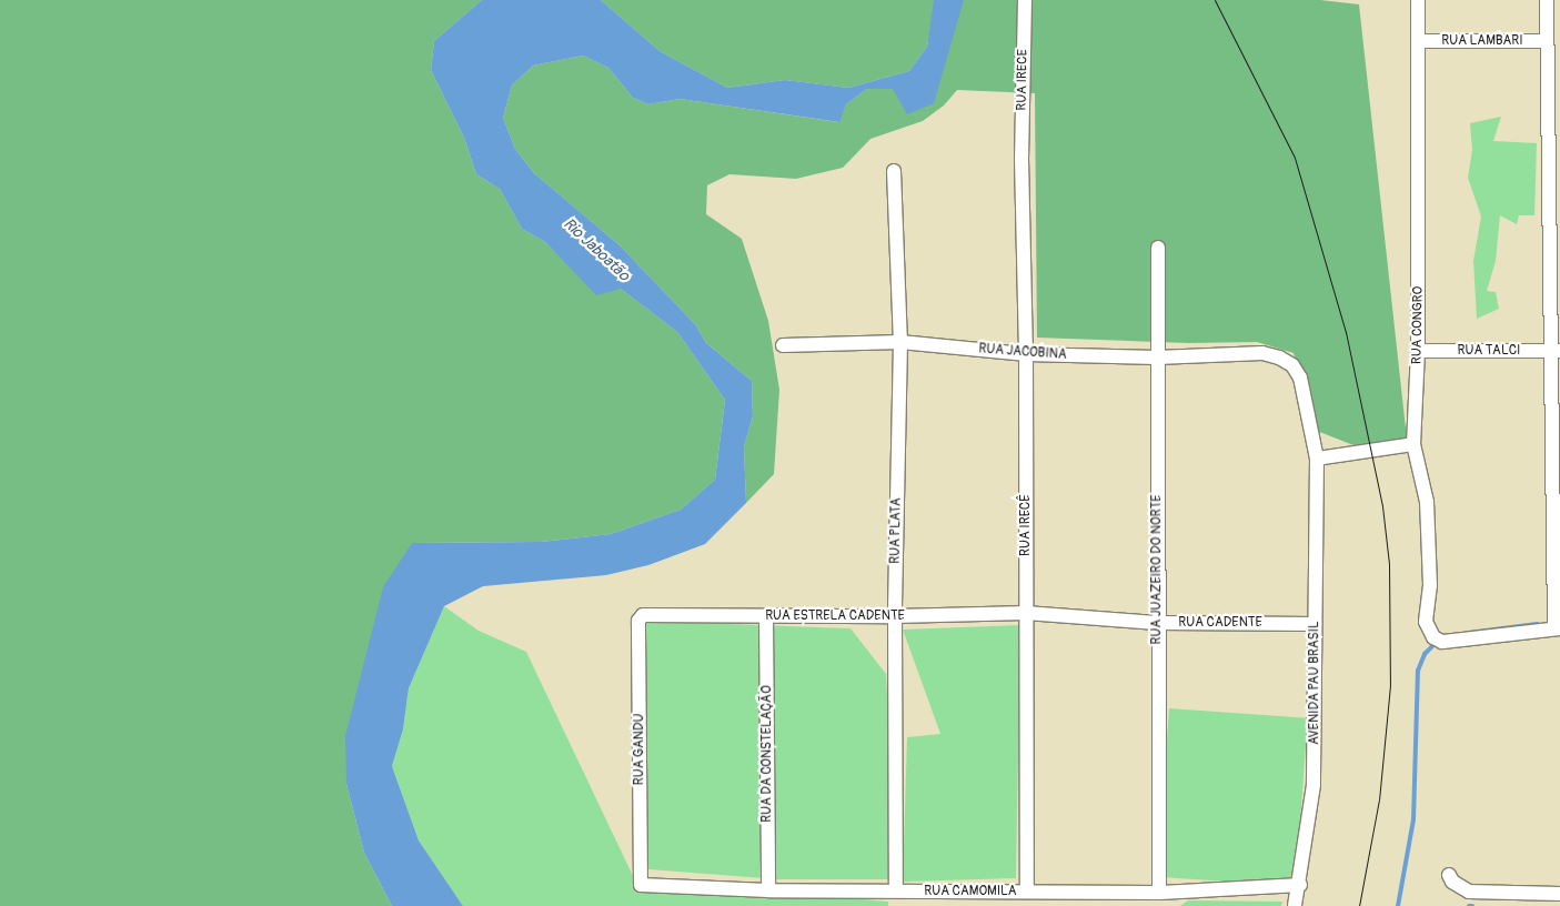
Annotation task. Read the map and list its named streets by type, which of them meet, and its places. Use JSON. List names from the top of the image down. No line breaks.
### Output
{"streets":{"street":["RUA LAMBARI","RUA IRECE","RUA CONGRO","RUA TALCI","RUA JACOBINA","RUA IRECÊ","RUA PLATA","RUA JUAZEIRO DO NORTE","RUA ESTRELA CADENTE","RUA CADENTE","AVENIDA PAU BRASIL","RUA GANDU","RUA DA CONSTELAÇÃO","RUA CAMOMILA"]},"crossings":[["RUA LAMBARI","RUA CONGRO"],["RUA IRECE","RUA IRECÊ"],["RUA CONGRO","RUA TALCI"],["RUA JACOBINA","RUA IRECÊ"],["RUA JACOBINA","RUA PLATA"],["RUA JACOBINA","RUA JUAZEIRO DO NORTE"],["RUA JACOBINA","AVENIDA PAU BRASIL"],["RUA IRECÊ","RUA ESTRELA CADENTE"],["RUA IRECÊ","RUA CADENTE"],["RUA IRECÊ","RUA CAMOMILA"],["RUA PLATA","RUA ESTRELA CADENTE"],["RUA PLATA","RUA CAMOMILA"],["RUA JUAZEIRO DO NORTE","RUA CADENTE"],["RUA JUAZEIRO DO NORTE","RUA CAMOMILA"],["RUA ESTRELA CADENTE","RUA CADENTE"],["RUA ESTRELA CADENTE","RUA GANDU"],["RUA ESTRELA CADENTE","RUA DA CONSTELAÇÃO"],["RUA CADENTE","AVENIDA PAU BRASIL"],["AVENIDA PAU BRASIL","RUA CAMOMILA"],["RUA GANDU","RUA CAMOMILA"],["RUA DA CONSTELAÇÃO","RUA CAMOMILA"]],"water":["Rio Jaboatão"]}
